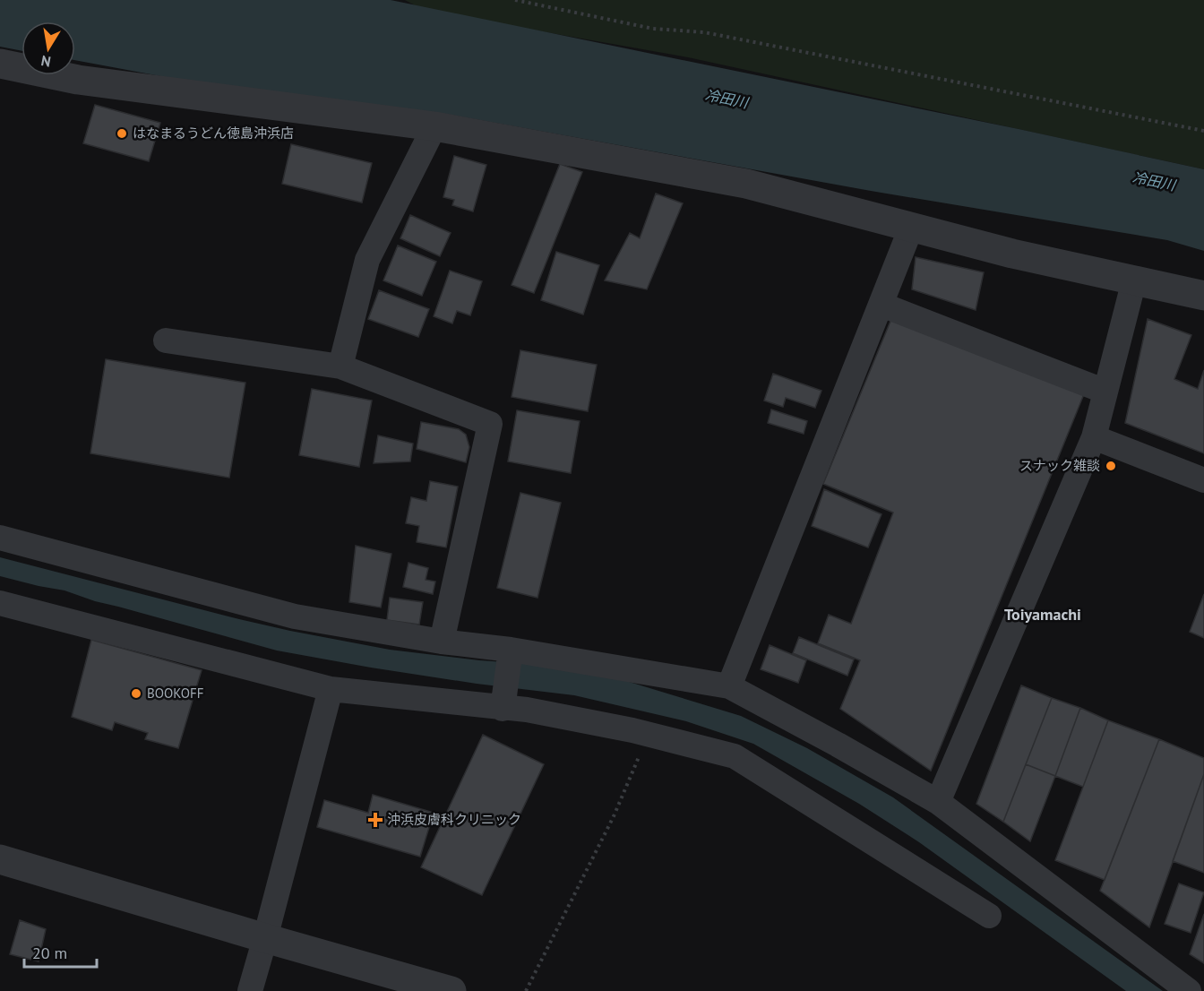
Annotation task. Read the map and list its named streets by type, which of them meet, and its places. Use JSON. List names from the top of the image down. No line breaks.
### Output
{"districts":["Toiyamachi"],"water":["冷田川"],"places":{"other":["はなまるうどん徳島沖浜店","スナック雑談","BOOKOFF"],"health":["沖浜皮膚科クリニック"]},"scale_bar":"20 m","north":"bottom"}
